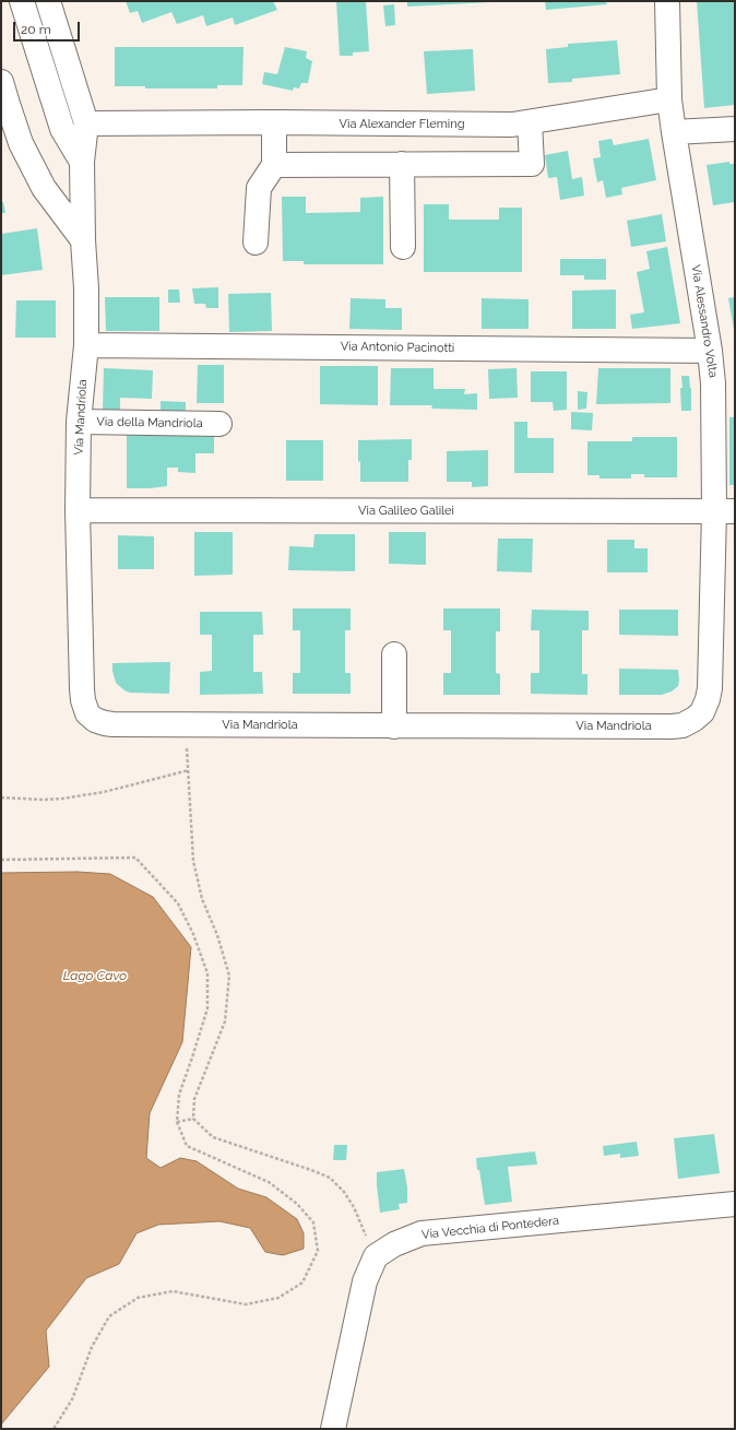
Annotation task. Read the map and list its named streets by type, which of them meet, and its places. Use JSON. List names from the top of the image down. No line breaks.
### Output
{"streets":{"street":["Via Alexander Fleming","Via Alessandro Volta","Via Antonio Pacinotti","Via Mandriola","Via della Mandriola","Via Galileo Galilei","Via Vecchia di Pontedera"]},"crossings":[["Via Alexander Fleming","Via Alessandro Volta"],["Via Alexander Fleming","Via Mandriola"],["Via Alessandro Volta","Via Antonio Pacinotti"],["Via Alessandro Volta","Via Mandriola"],["Via Alessandro Volta","Via Galileo Galilei"],["Via Antonio Pacinotti","Via Mandriola"],["Via Mandriola","Via della Mandriola"],["Via Mandriola","Via Galileo Galilei"]],"water":["Lago Cavo"],"scale_bar":"20 m"}
